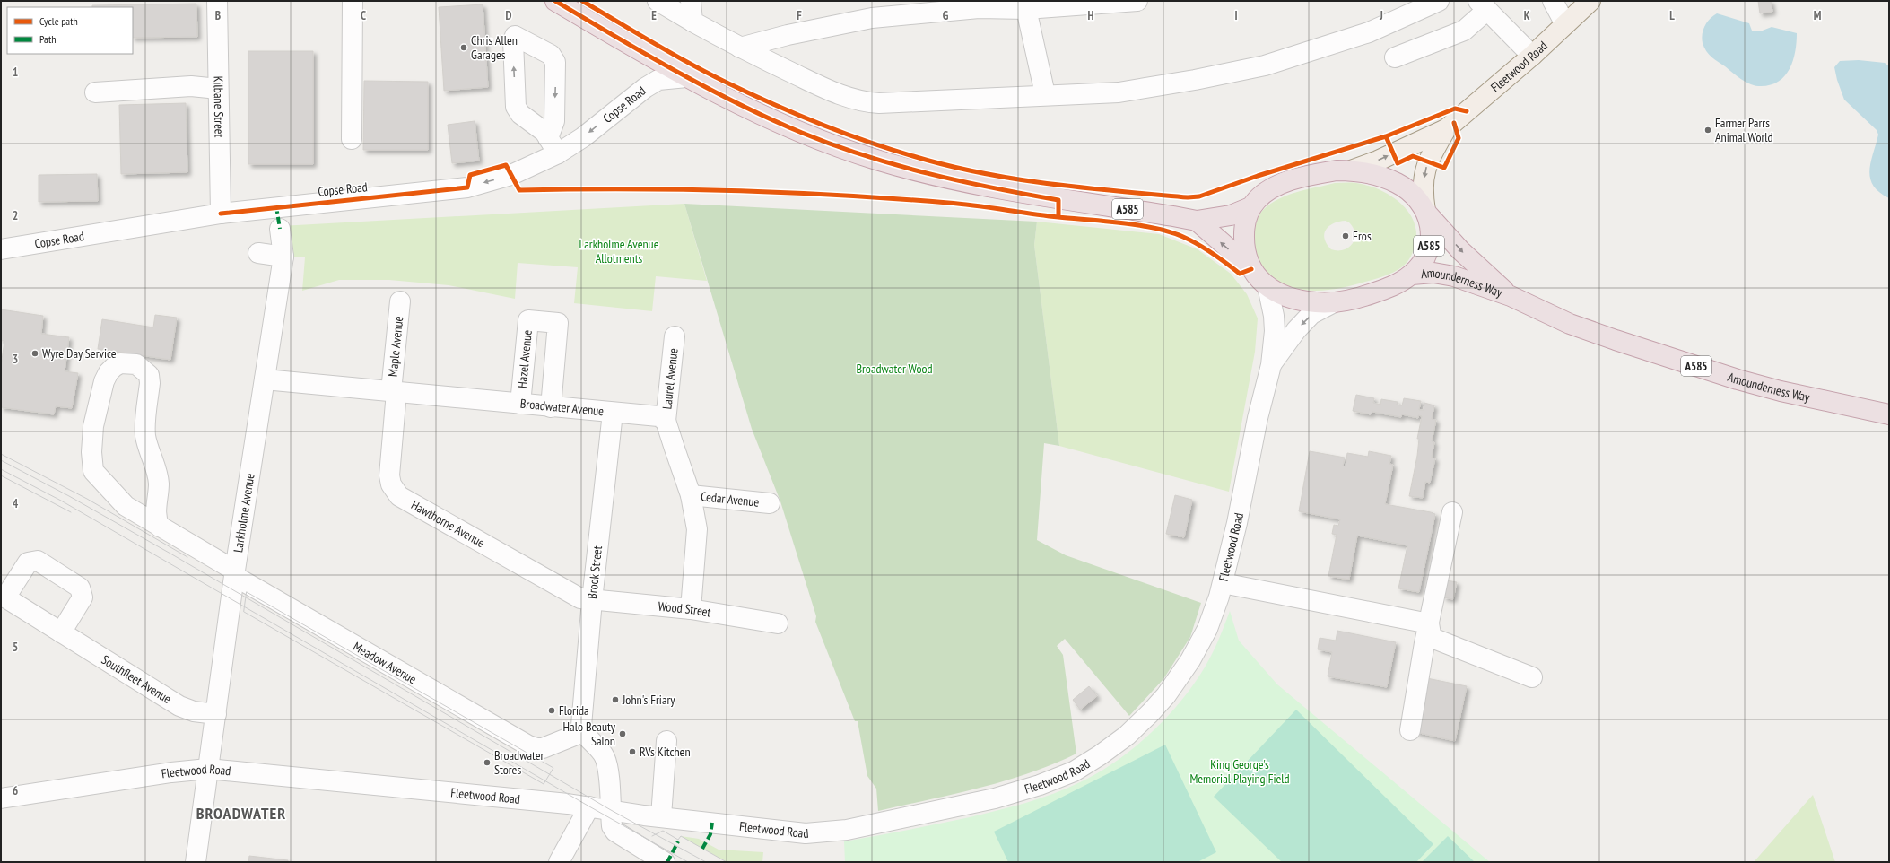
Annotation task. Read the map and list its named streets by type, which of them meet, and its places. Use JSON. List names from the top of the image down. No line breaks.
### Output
{"streets":{"highway":["A585","Amounderness Way"],"main road":["Fleetwood Road"],"street":["Copse Road","Kilbane Street","Maple Avenue","Hazel Avenue","Laurel Avenue","Broadwater Avenue","Cedar Avenue","Larkholme Avenue","Hawthorne Avenue","Brook Street","Wood Street","Meadow Avenue","Southfleet Avenue"]},"crossings":[["Fleetwood Road","A585"],["Fleetwood Road","Amounderness Way"],["Fleetwood Road","Larkholme Avenue"],["Copse Road","Kilbane Street"],["Copse Road","A585"],["A585","Amounderness Way"],["Maple Avenue","Broadwater Avenue"],["Maple Avenue","Hawthorne Avenue"],["Hazel Avenue","Broadwater Avenue"],["Laurel Avenue","Broadwater Avenue"],["Broadwater Avenue","Larkholme Avenue"],["Broadwater Avenue","Hawthorne Avenue"],["Broadwater Avenue","Brook Street"],["Larkholme Avenue","Meadow Avenue"],["Larkholme Avenue","Southfleet Avenue"],["Hawthorne Avenue","Brook Street"],["Hawthorne Avenue","Wood Street"],["Brook Street","Wood Street"],["Brook Street","Meadow Avenue"]],"one_way":["Copse Road"],"districts":["BROADWATER"],"parks":["Larkholme Avenue Allotments","Broadwater Wood","King George's Memorial Playing Field"],"places":["Chris Allen Garages","Farmer Parrs Animal World","Eros","Wyre Day Service","John's Friary","Florida","Halo Beauty Salon","RVs Kitchen","Broadwater Stores"],"legend":["Cycle path","Path"],"grid":{"columns":["B","C","D","E","F","G","H","I","J","K","L","M"],"rows":["1","2","3","4","5","6"]}}
